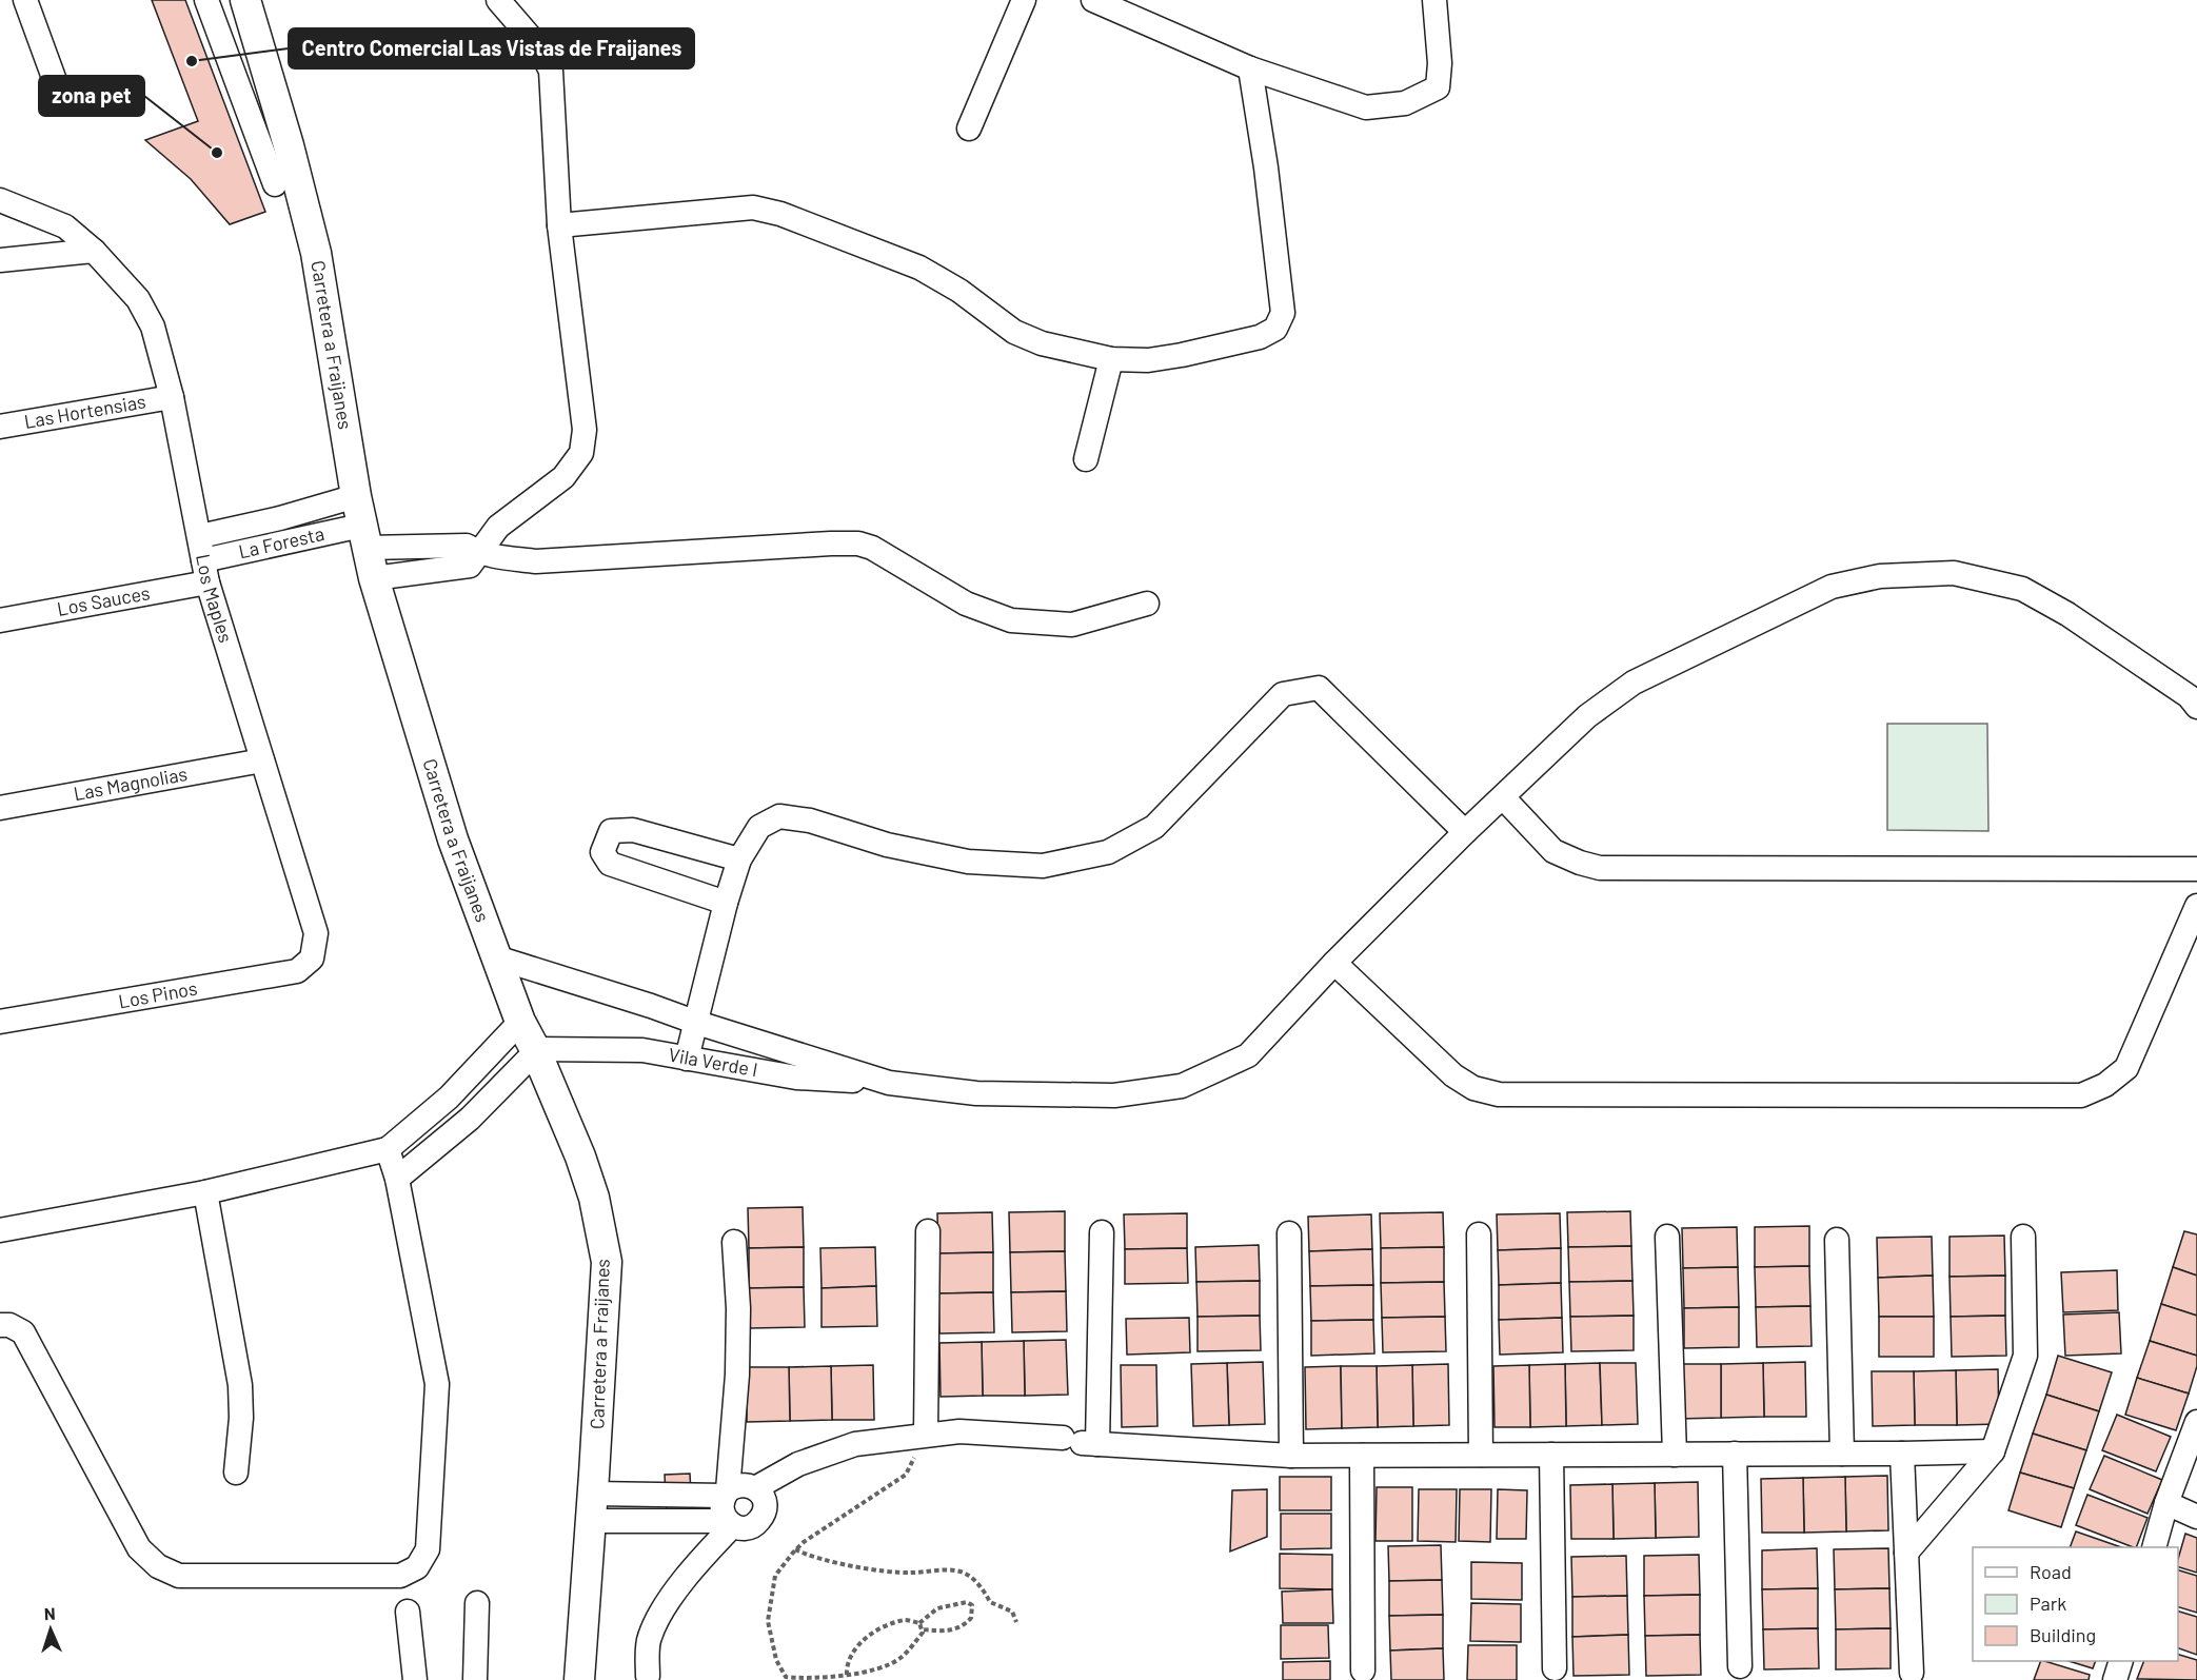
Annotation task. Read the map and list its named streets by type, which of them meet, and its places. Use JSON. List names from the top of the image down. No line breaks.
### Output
{"streets":{"main road":["Carretera a Fraijanes"],"street":["Las Hortensias","La Foresta","Los Maples","Los Sauces","Las Magnolias","Los Pinos","Vila Verde I"]},"crossings":[["Carretera a Fraijanes","La Foresta"],["Carretera a Fraijanes","Vila Verde I"],["Las Hortensias","Los Maples"],["La Foresta","Los Maples"],["La Foresta","Los Sauces"],["Los Maples","Los Sauces"],["Los Maples","Las Magnolias"],["Los Maples","Los Pinos"]],"places":["Centro Comercial Las Vistas de Fraijanes","zona pet"],"legend":["Road","Park","Building"],"north":"top"}
